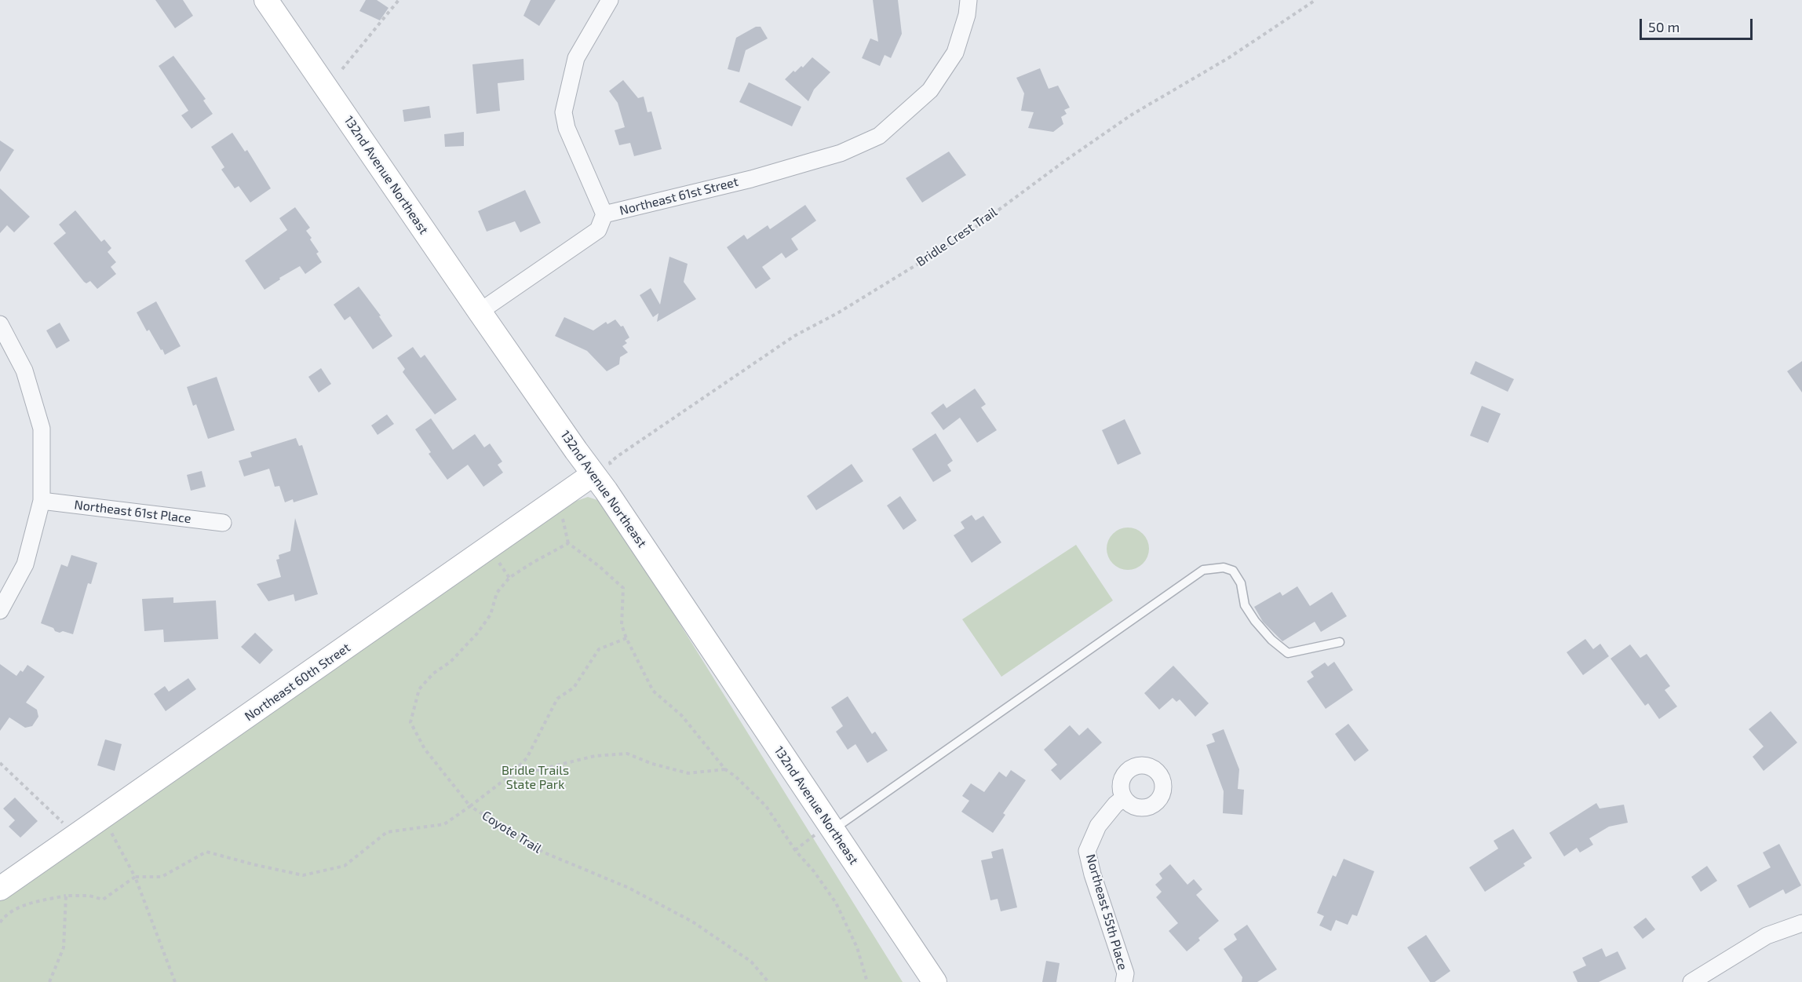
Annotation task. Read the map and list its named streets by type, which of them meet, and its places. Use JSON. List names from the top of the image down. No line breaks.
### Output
{"streets":{"street":["132nd Avenue Northeast","Northeast 61st Street","Northeast 61st Place","Northeast 60th Street","Northeast 55th Place"],"path":["Bridle Crest Trail","Coyote Trail"]},"crossings":[["132nd Avenue Northeast","Northeast 61st Street"],["132nd Avenue Northeast","Bridle Crest Trail"],["132nd Avenue Northeast","Northeast 60th Street"],["Bridle Crest Trail","Northeast 60th Street"]],"parks":["Bridle Trails State Park"],"scale_bar":"50 m"}
